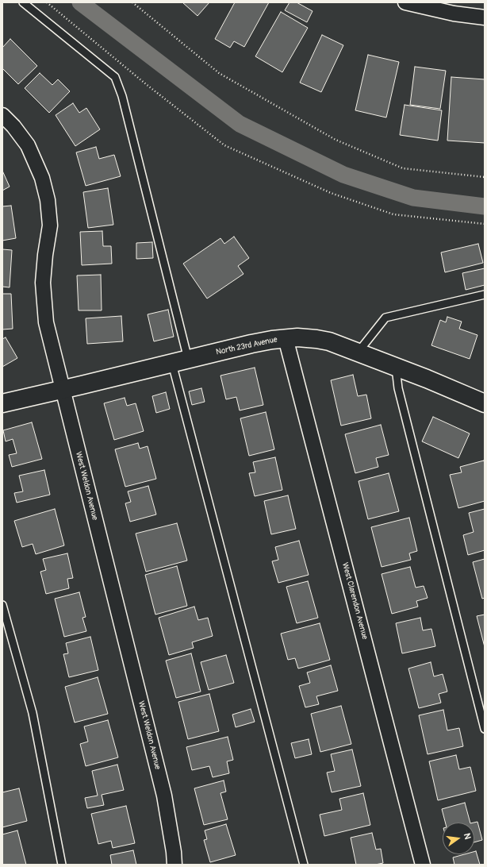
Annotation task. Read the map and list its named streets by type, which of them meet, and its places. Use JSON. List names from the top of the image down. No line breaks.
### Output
{"streets":{"street":["North 23rd Avenue","West Weldon Avenue","West Clarendon Avenue"]},"crossings":[["North 23rd Avenue","West Weldon Avenue"],["North 23rd Avenue","West Clarendon Avenue"]],"north":"right"}
